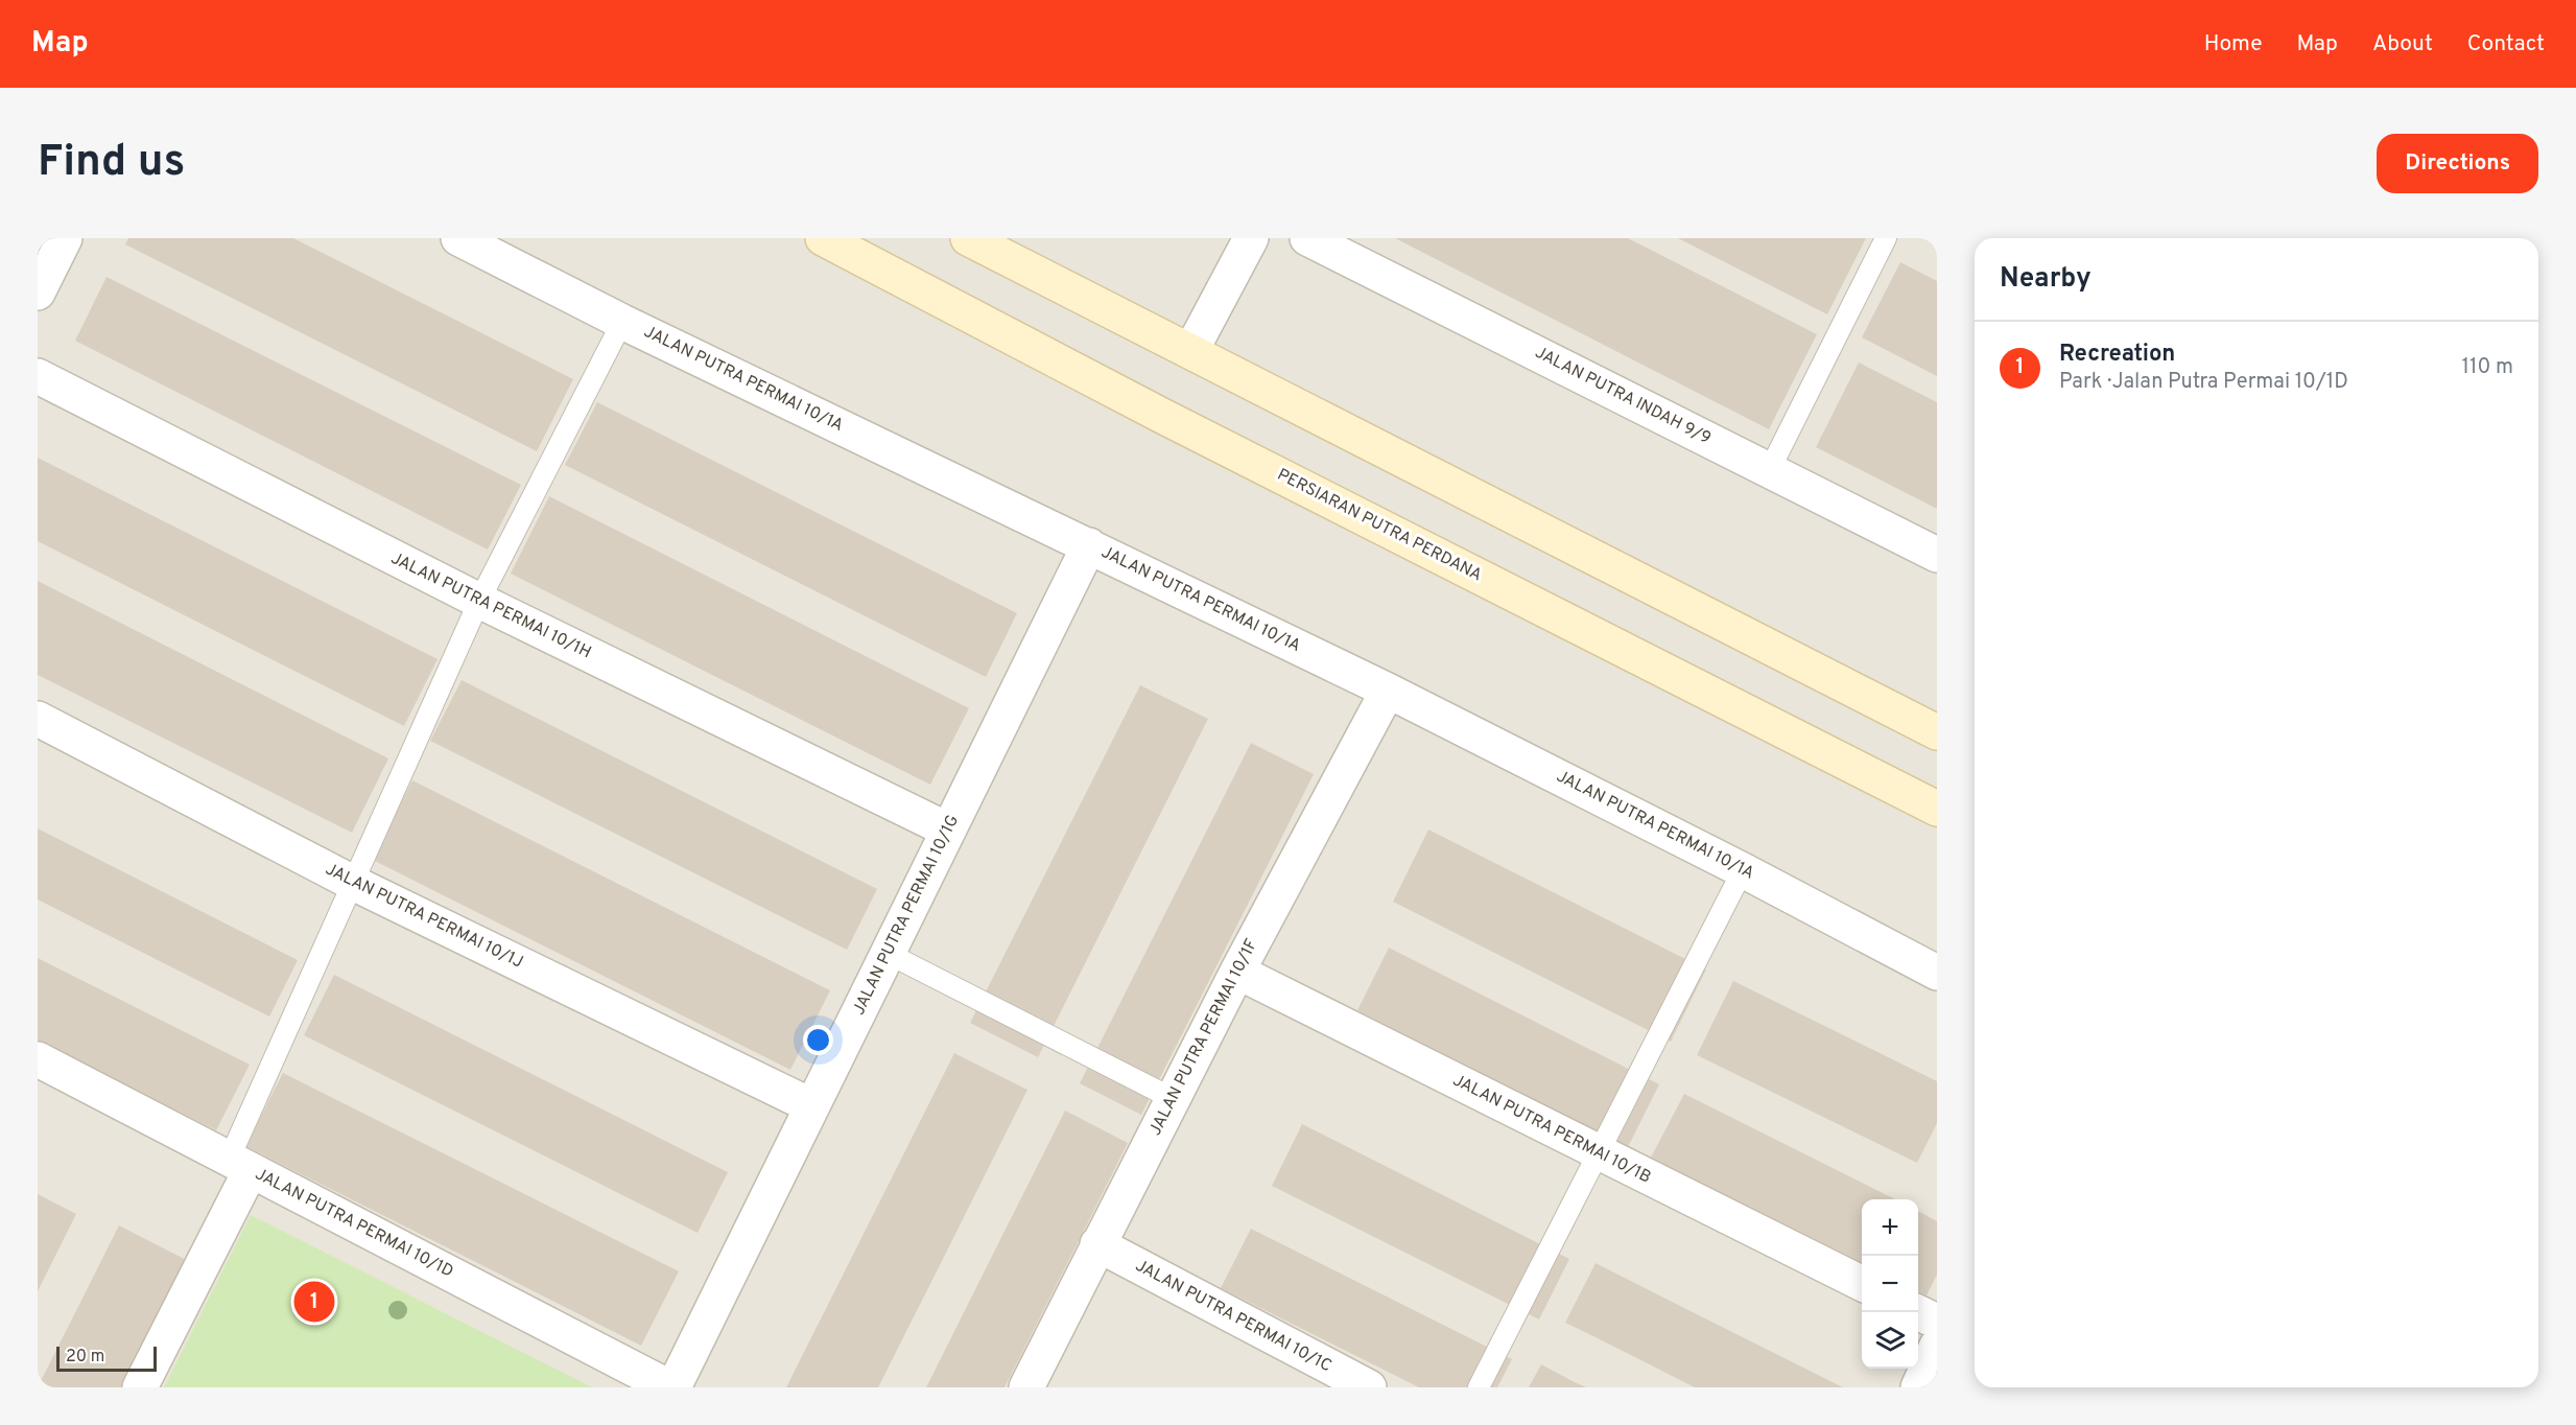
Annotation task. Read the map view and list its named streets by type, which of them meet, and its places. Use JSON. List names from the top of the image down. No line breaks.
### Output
{"streets":{"main road":["PERSIARAN PUTRA PERDANA"],"street":["JALAN PUTRA PERMAI 10/1A","JALAN PUTRA INDAH 9/9","JALAN PUTRA PERMAI 10/1H","JALAN PUTRA PERMAI 10/1G","JALAN PUTRA PERMAI 10/1J","JALAN PUTRA PERMAI 10/1F","JALAN PUTRA PERMAI 10/1B","JALAN PUTRA PERMAI 10/1D","JALAN PUTRA PERMAI 10/1C"]},"crossings":[["JALAN PUTRA PERMAI 10/1A","JALAN PUTRA PERMAI 10/1G"],["JALAN PUTRA PERMAI 10/1A","JALAN PUTRA PERMAI 10/1F"],["JALAN PUTRA PERMAI 10/1H","JALAN PUTRA PERMAI 10/1G"],["JALAN PUTRA PERMAI 10/1G","JALAN PUTRA PERMAI 10/1J"],["JALAN PUTRA PERMAI 10/1G","JALAN PUTRA PERMAI 10/1D"],["JALAN PUTRA PERMAI 10/1F","JALAN PUTRA PERMAI 10/1B"],["JALAN PUTRA PERMAI 10/1F","JALAN PUTRA PERMAI 10/1C"]],"scale_bar":"20 m","page":{"header":"Map","nav":["Home","Map","About","Contact"],"buttons":"Directions","title":"Find us","heading":"Nearby","list":[{"mark":"1","name":"Recreation","note":"Park · Jalan Putra Permai 10/1D","value":"110 m"}],"map_buttons":["+","−"],"pins":"1","scale":"20 m"}}
